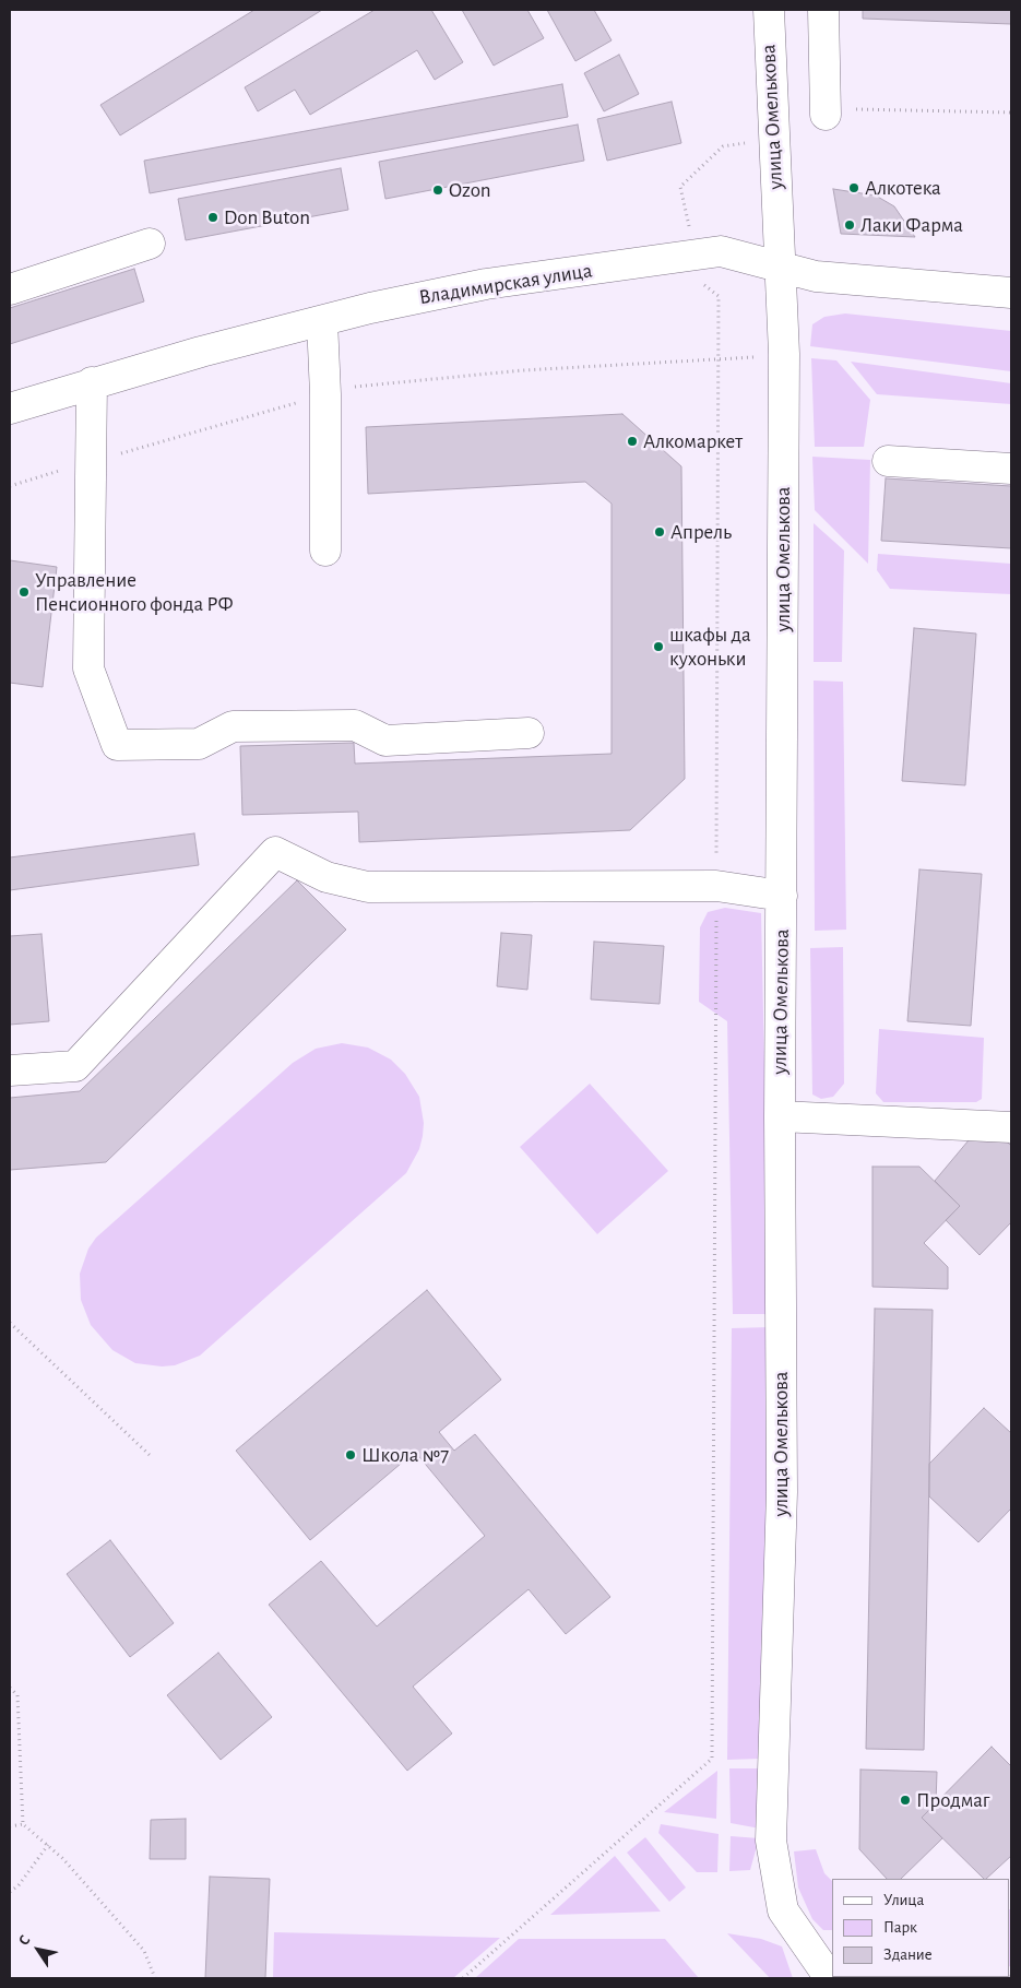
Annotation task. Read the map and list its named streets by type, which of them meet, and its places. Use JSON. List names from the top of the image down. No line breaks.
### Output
{"streets":{"street":["улица Омелькова","Владимирская улица"]},"crossings":[["улица Омелькова","Владимирская улица"]],"places":["Алкотека","Ozon","Don Buton","Лаки Фарма","Алкомаркет","Апрель","Управление Пенсионного фонда РФ","шкафы да кухоньки","Школа №7","Продмаг"],"legend":["Улица","Парк","Здание"],"north":"top left"}
